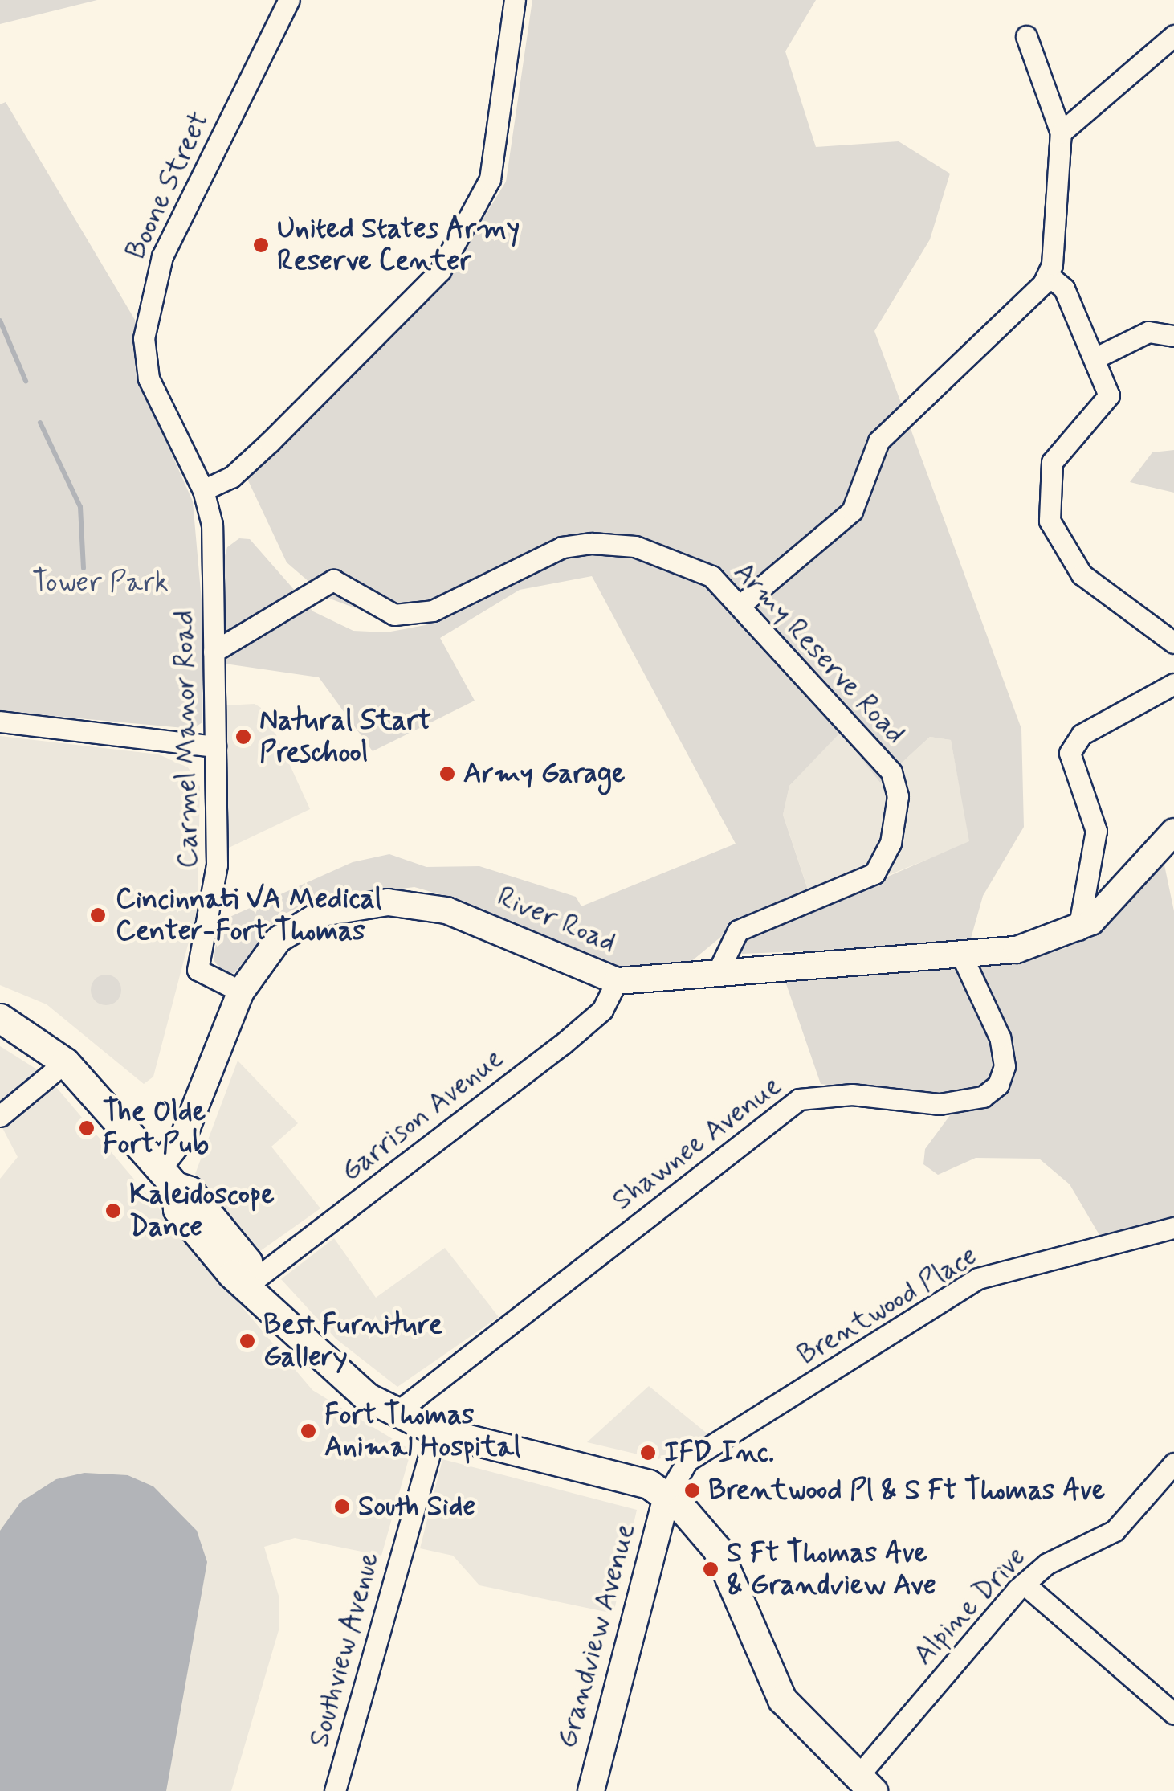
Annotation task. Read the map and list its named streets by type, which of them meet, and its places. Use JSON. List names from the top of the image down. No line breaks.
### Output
{"streets":{"street":["Boone Street","Army Reserve Road","Carmel Manor Road","River Road","Garrison Avenue","Shawnee Avenue","Brentwood Place","Alpine Drive","Grandview Avenue","Southview Avenue"]},"crossings":[["Boone Street","Carmel Manor Road"],["Army Reserve Road","Carmel Manor Road"],["Army Reserve Road","River Road"],["Carmel Manor Road","River Road"],["River Road","Garrison Avenue"],["River Road","Shawnee Avenue"],["Brentwood Place","Grandview Avenue"]],"parks":["Tower Park"],"places":["United States Army Reserve Center","Natural Start Preschool","Army Garage","Cincinnati VA Medical Center-Fort Thomas","The Olde Fort Pub","Kaleidoscope Dance","Best Furniture Gallery","Fort Thomas Animal Hospital","IFD Inc.","Brentwood Pl & S Ft Thomas Ave","South Side","S Ft Thomas Ave & Grandview Ave"]}
